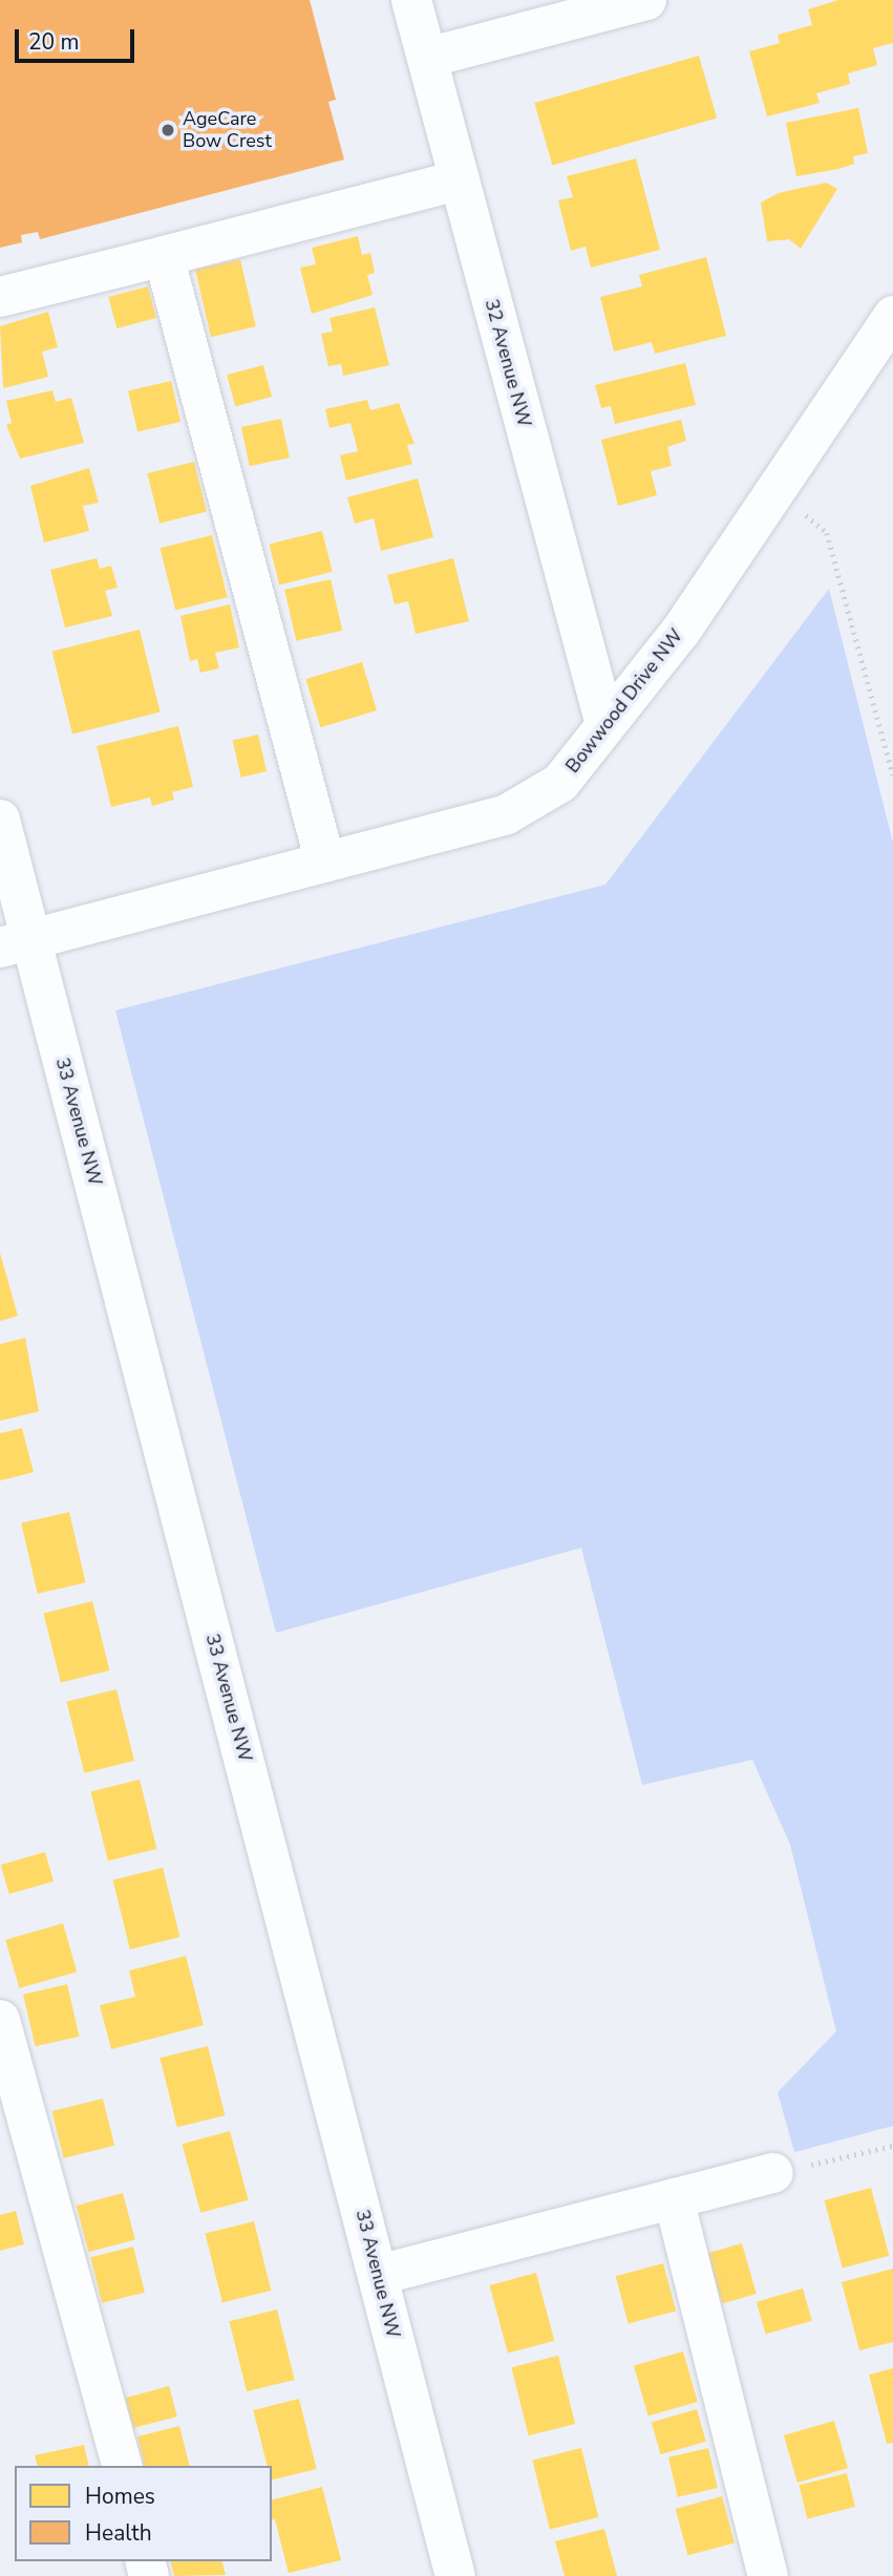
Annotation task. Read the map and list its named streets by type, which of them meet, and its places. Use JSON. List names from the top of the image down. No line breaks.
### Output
{"streets":{"street":["32 Avenue NW","Bowwood Drive NW","33 Avenue NW"]},"crossings":[["32 Avenue NW","Bowwood Drive NW"],["Bowwood Drive NW","33 Avenue NW"]],"places":["AgeCare Bow Crest"],"legend":["Homes","Health"],"scale_bar":"20 m"}
